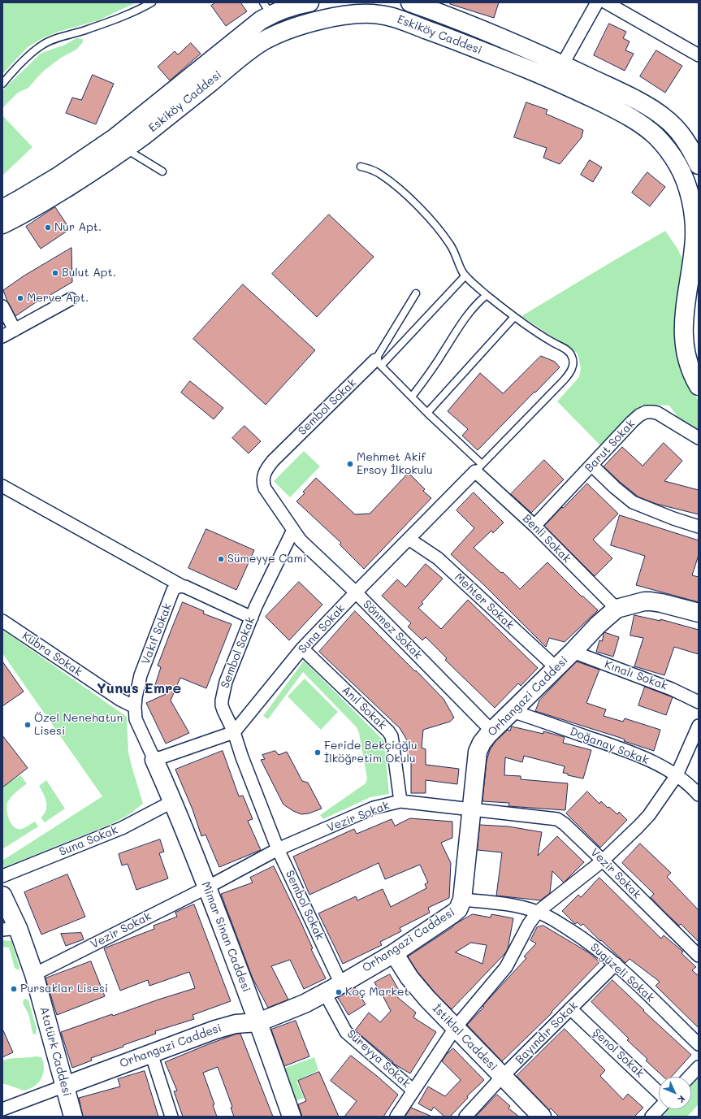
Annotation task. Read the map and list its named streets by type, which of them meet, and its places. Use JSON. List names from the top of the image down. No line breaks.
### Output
{"streets":{"street":["Eskiköy Caddesi","Sembol Sokak","Barut Sokak","Benli Sokak","Mehter Sokak","Suna Sokak","Sönmez Sokak","Vakıf Sokak","Kübra Sokak","Kınalı Sokak","Orhangazi Caddesi","Anıl Sokak","Doğanay Sokak","Vezir Sokak","Mimar Sinan Caddesi","Sugüzeli Sokak","Bayındır Sokak","İstiklal Caddesi","Atatürk Caddesi","Şenol Sokak","Süreyya Sokak"]},"crossings":[["Sembol Sokak","Suna Sokak"],["Sembol Sokak","Sönmez Sokak"],["Sembol Sokak","Orhangazi Caddesi"],["Sembol Sokak","Vezir Sokak"],["Barut Sokak","Benli Sokak"],["Benli Sokak","Suna Sokak"],["Benli Sokak","Orhangazi Caddesi"],["Mehter Sokak","Suna Sokak"],["Mehter Sokak","Orhangazi Caddesi"],["Suna Sokak","Sönmez Sokak"],["Suna Sokak","Anıl Sokak"],["Suna Sokak","Mimar Sinan Caddesi"],["Sönmez Sokak","Orhangazi Caddesi"],["Vakıf Sokak","Kübra Sokak"],["Vakıf Sokak","Mimar Sinan Caddesi"],["Kınalı Sokak","Orhangazi Caddesi"],["Orhangazi Caddesi","Doğanay Sokak"],["Orhangazi Caddesi","Vezir Sokak"],["Orhangazi Caddesi","Mimar Sinan Caddesi"],["Orhangazi Caddesi","Sugüzeli Sokak"],["Orhangazi Caddesi","İstiklal Caddesi"],["Orhangazi Caddesi","Atatürk Caddesi"],["Orhangazi Caddesi","Süreyya Sokak"],["Anıl Sokak","Vezir Sokak"],["Vezir Sokak","Mimar Sinan Caddesi"],["Vezir Sokak","Atatürk Caddesi"],["Sugüzeli Sokak","Bayındır Sokak"],["Bayındır Sokak","İstiklal Caddesi"],["Bayındır Sokak","Şenol Sokak"]],"districts":["Yunus Emre"],"places":["Nur Apt.","Bulut Apt.","Merve Apt.","Mehmet Akif Ersoy İlkokulu","Sümeyye Cami","Özel Nenehatun Lisesi","Feride Bekçioğlu İlköğretim Okulu","Pursaklar Lisesi","Koç Market"],"north":"bottom right"}
